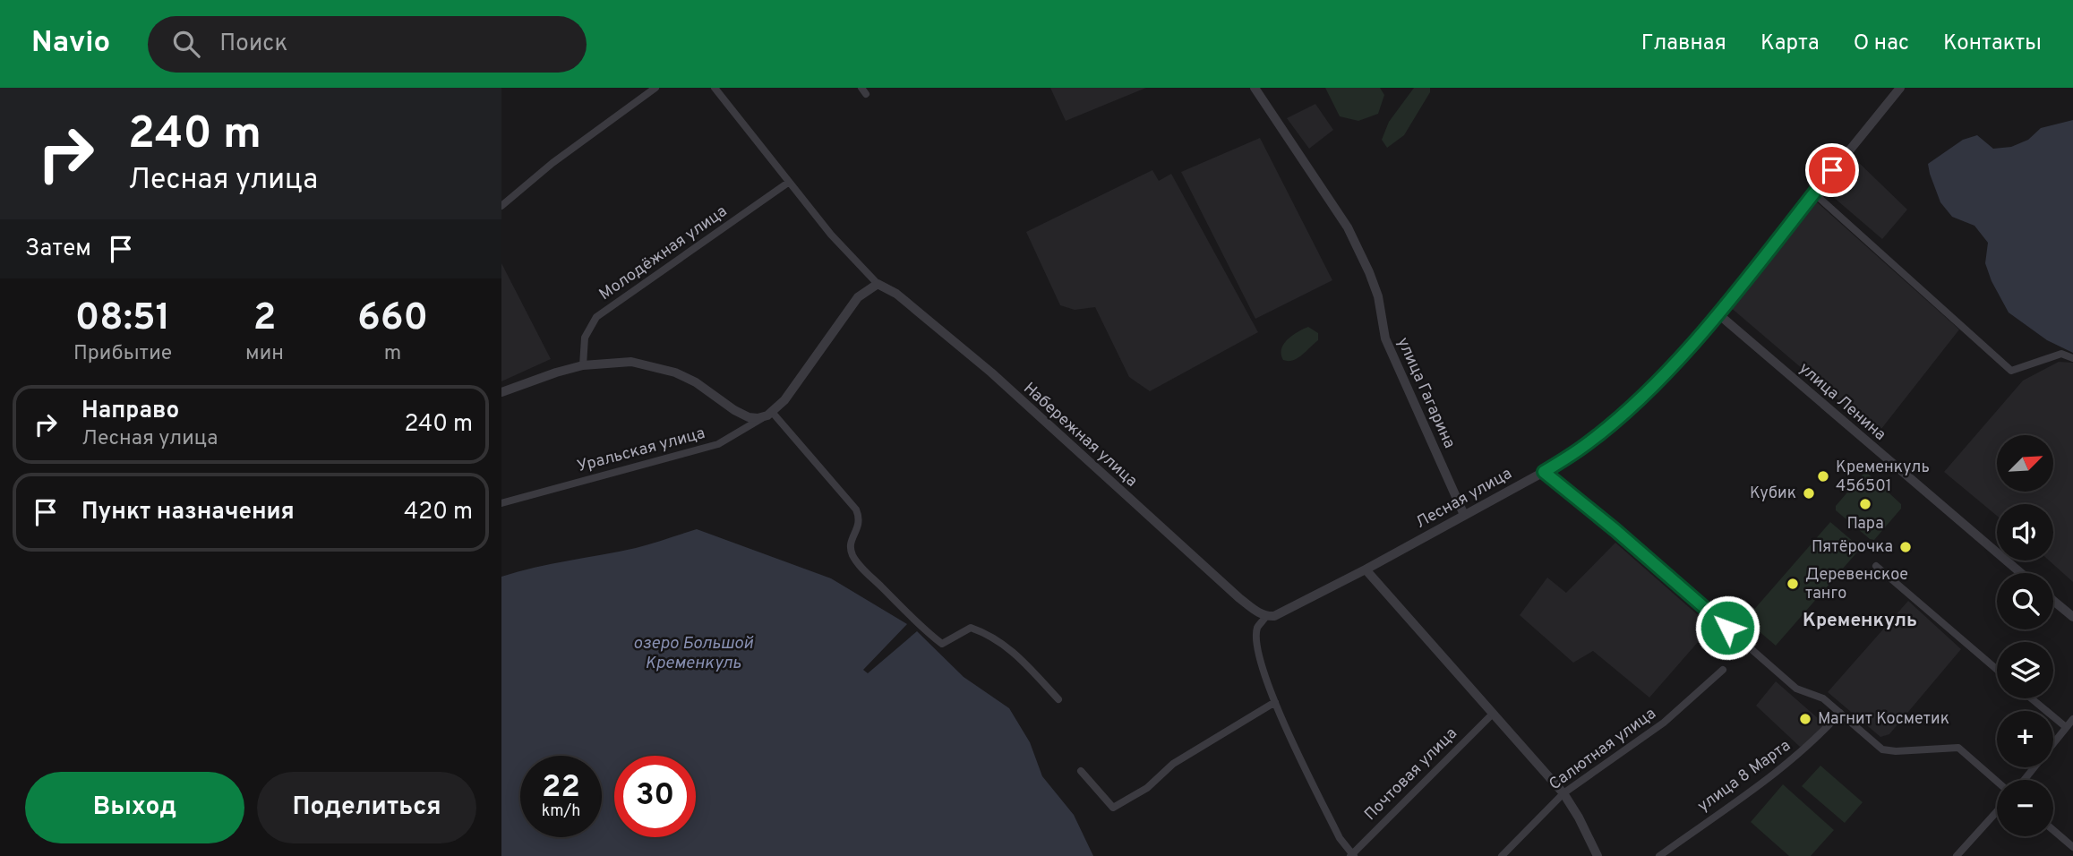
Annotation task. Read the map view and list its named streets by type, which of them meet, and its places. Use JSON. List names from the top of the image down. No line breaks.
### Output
{"streets":{"street":["Молодёжная улица","улица Гагарина","улица Ленина","Набережная улица","Уральская улица","Лесная улица","Салютная улица","Почтовая улица","улица 8 Марта"]},"crossings":[["улица Гагарина","Лесная улица"],["улица Ленина","Лесная улица"],["Набережная улица","Уральская улица"]],"districts":["Кременкуль"],"water":["озеро Большой Кременкуль"],"places":["Кременкуль 456501","Кубик","Пара","Пятёрочка","Деревенское танго","Магнит Косметик"],"north":"top right","page":{"header":"Navio","search":"Поиск","nav":["Главная","Карта","О нас","Контакты"],"turn":["240 m","Лесная улица"],"then":"Затем","eta":["08:51","Прибытие","2","мин","660","m"],"list":[{"name":"Направо","note":"Лесная улица","value":"240 m"},{"name":"Пункт назначения","value":"420 m"}],"map_buttons":["+","−"],"speed":"22 km/h","limit":"30","buttons":["Выход","Поделиться"]}}
